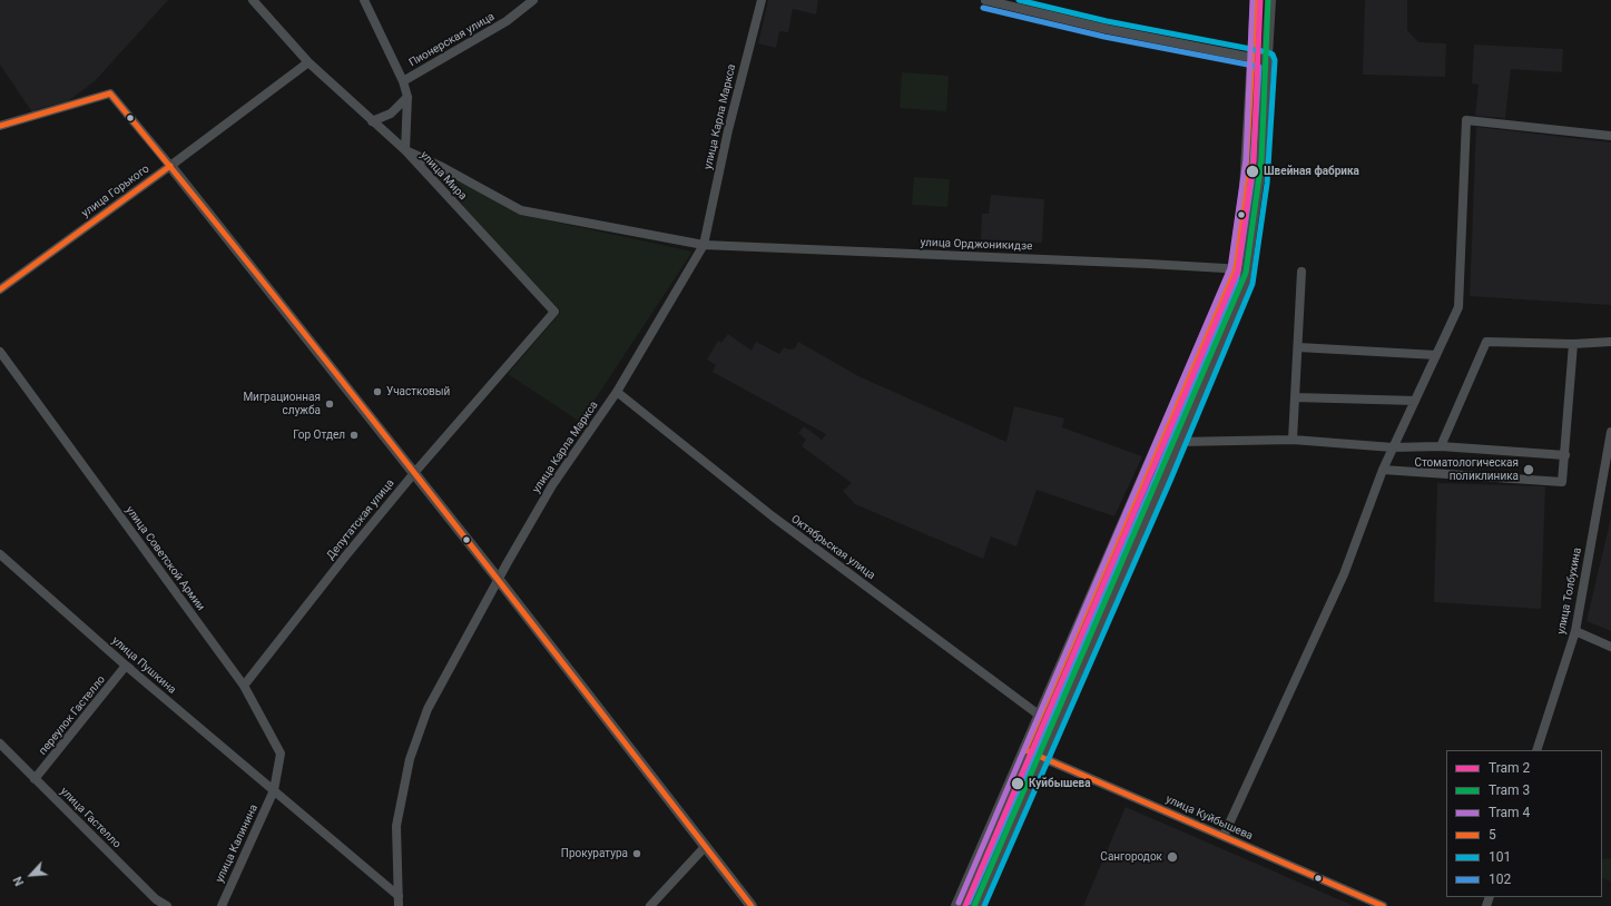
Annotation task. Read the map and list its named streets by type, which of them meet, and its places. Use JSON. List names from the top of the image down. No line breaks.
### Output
{"streets":{"street":["Пионерская улица","улица Карла Маркса","улица Мира","улица Горького","улица Орджоникидзе","Депутатская улица","Октябрьская улица","улица Советской Армии","улица Толбухина","улица Пушкина","переулок Гастелло","улица Гастелло","улица Куйбышева","улица Калинина"]},"crossings":[["улица Карла Маркса","улица Орджоникидзе"],["улица Карла Маркса","Октябрьская улица"],["улица Карла Маркса","улица Пушкина"],["улица Мира","улица Горького"],["улица Мира","улица Орджоникидзе"],["улица Мира","Депутатская улица"],["Депутатская улица","улица Советской Армии"],["улица Советской Армии","улица Пушкина"],["улица Советской Армии","улица Калинина"],["улица Пушкина","переулок Гастелло"],["улица Пушкина","улица Калинина"],["переулок Гастелло","улица Гастелло"]],"places":["Швейная фабрика","Участковый","Миграционная служба","Гор Отдел","Стоматологическая поликлиника","Куйбышева","Прокуратура","Сангородок"],"lines":["tram line 2","tram line 3","tram line 4","transit line 5","transit line 101","transit line 102"],"legend":["Tram 2","Tram 3","Tram 4","5","101","102"],"north":"bottom left"}
